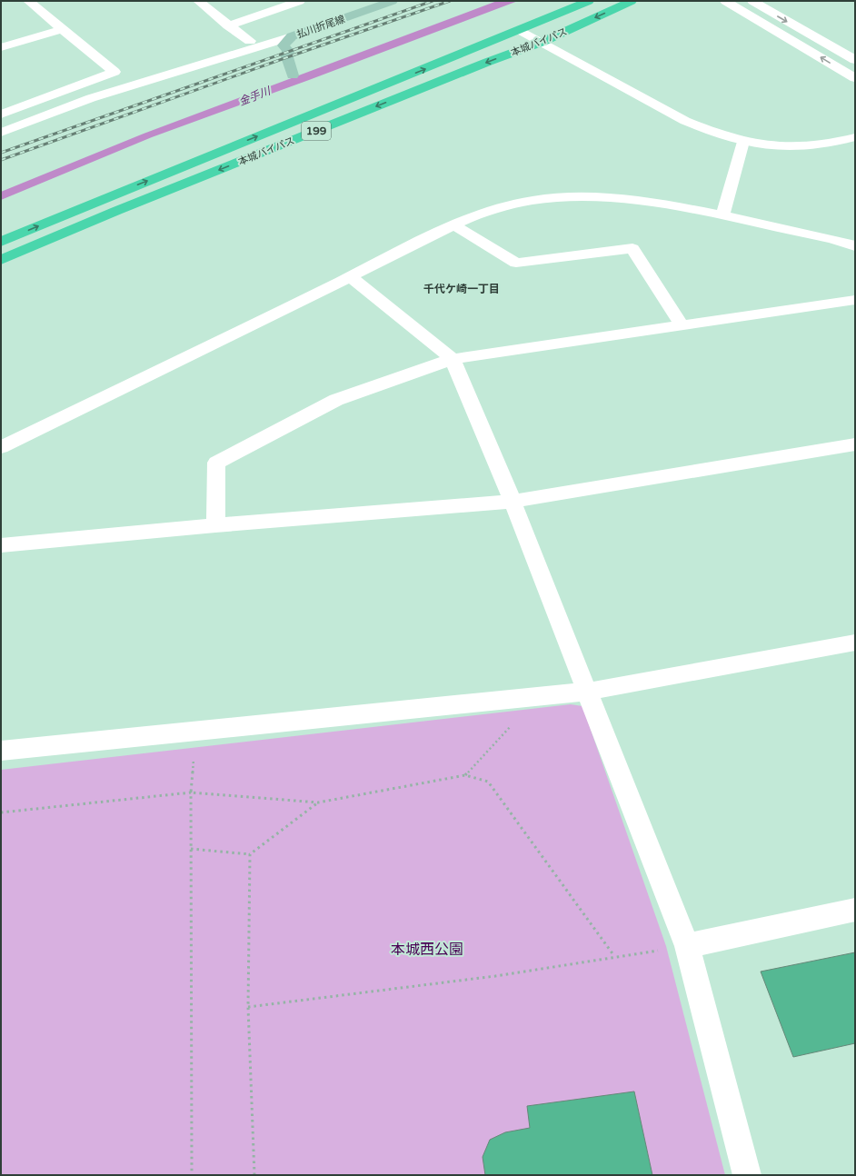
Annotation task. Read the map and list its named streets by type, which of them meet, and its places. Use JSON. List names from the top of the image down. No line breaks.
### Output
{"streets":{"highway":["本城バイパス","199"],"main road":["払川折尾線"]},"districts":["千代ケ崎一丁目"],"water":["金手川"],"parks":["本城西公園"]}
